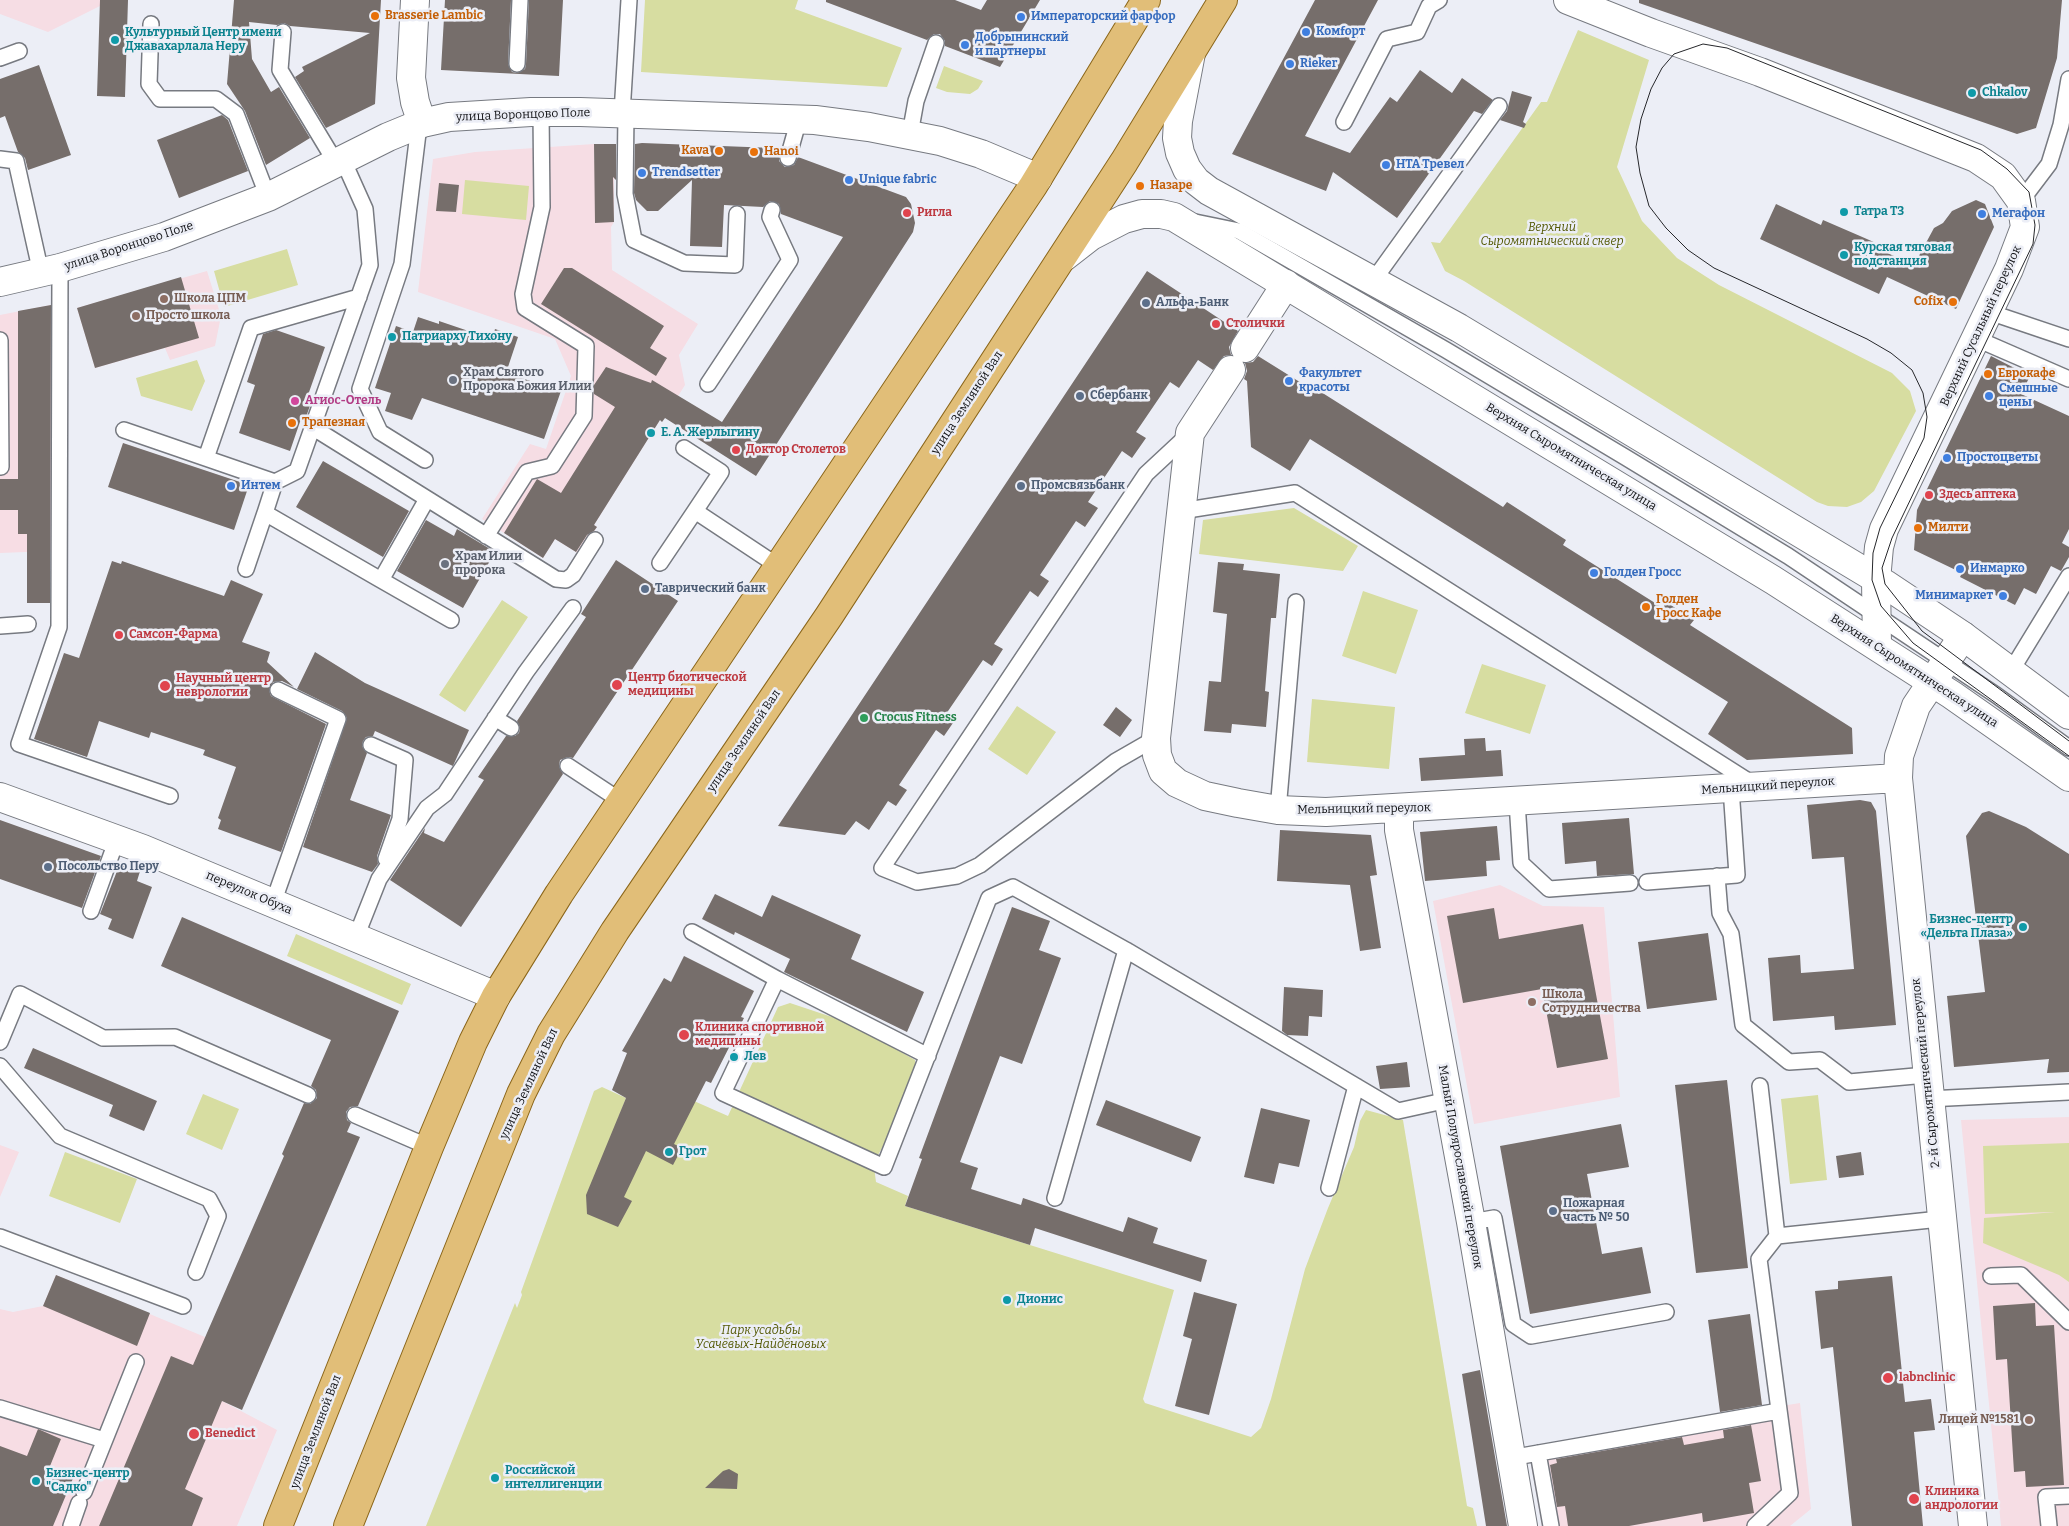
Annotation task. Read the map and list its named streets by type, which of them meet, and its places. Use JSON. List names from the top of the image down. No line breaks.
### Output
{"streets":{"main road":["улица Земляной Вал"],"street":["улица Воронцово Поле","Верхний Сусальный переулок","Верхняя Сыромятническая улица","Мельницкий переулок","переулок Обуха","2-й Сыромятнический переулок","Малый Полуярославский переулок"]},"crossings":[["улица Воронцово Поле","улица Земляной Вал"],["Верхний Сусальный переулок","Верхняя Сыромятническая улица"],["улица Земляной Вал","Верхняя Сыромятническая улица"],["улица Земляной Вал","переулок Обуха"],["Верхняя Сыромятническая улица","2-й Сыромятнический переулок"],["Мельницкий переулок","2-й Сыромятнический переулок"],["Мельницкий переулок","Малый Полуярославский переулок"]],"parks":["Верхний Сыромятнический сквер","Парк усадьбы Усачёвых-Найдёновых"],"places":["Brasserie Lambic","Императорский фарфор","Комfорт","Культурный Центр имени Джавахарлала Неру","Добрынинский и партнеры","Rieker","Chkalov","Kava","Hanoi","НТА Тревел","Trendsetter","Unique fabric","Назаре","Татра T3","Ригла","Мегафон","Курская тяговая подстанция","Школа ЦПМ","Cofix","Альфа-Банк","Просто школа","Столички","Патриарху Тихону","Еврокафе","Храм Святого Пророка Божия Илии","Факультет красоты","Сбербанк","Смешные цены","Агиос-Отель","Трапезная","Е. А. Жерлыгину","Доктор Столетов","Простоцветы","Интем","Промсвязьбанк","Здесь аптека","Милти","Храм Илии пророка","Инмарко","Голден Гросс","Таврический банк","Минимаркет","Голден Гросс Кафе","Самсон-Фарма","Центр биотической медицины","Научный центр неврологии","Crocus Fitness","Посольство Перу","Бизнес-центр «Дельта Плаза»","Школа Сотрудничества","Клиника спортивной медицины","Лев","Грот","Пожарная часть № 50","Дионис","labnclinic","Лицей №1581","Benedict","Российской интеллигенции","Бизнес-центр \"Садко\"","Клиника андрологии"]}
